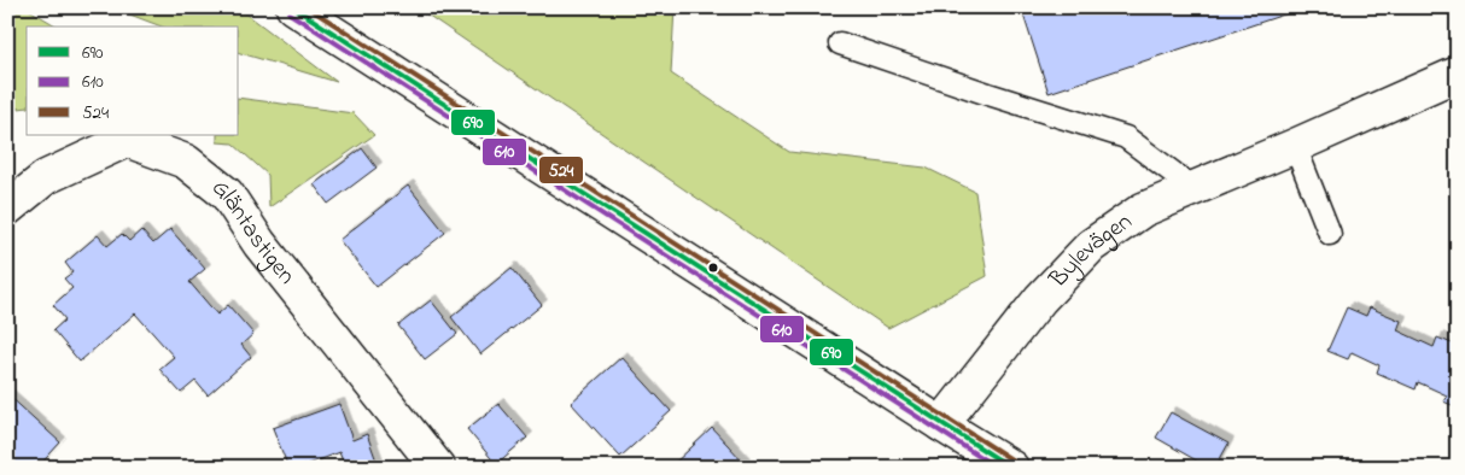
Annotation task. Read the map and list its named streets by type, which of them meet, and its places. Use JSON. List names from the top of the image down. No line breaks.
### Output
{"streets":{"street":["Gläntastigen","Bylevägen"]},"lines":["transit line 690","transit line 524","transit line 610"],"legend":["690","610","524"]}
